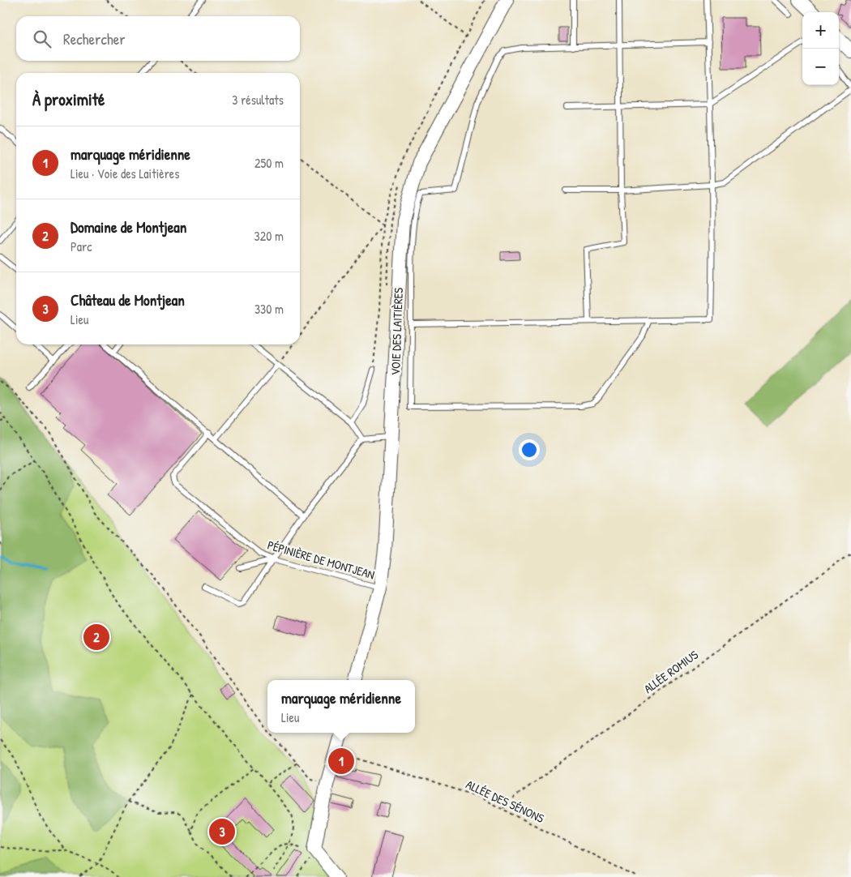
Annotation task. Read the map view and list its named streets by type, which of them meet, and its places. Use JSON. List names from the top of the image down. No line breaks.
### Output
{"streets":{"street":["VOIE DES LAITIÈRES"],"lane":["PÉPINIÈRE DE MONTJEAN"],"path":["ALLÉE ROMIUS","ALLÉE DES SÉNONS"]},"crossings":[["VOIE DES LAITIÈRES","PÉPINIÈRE DE MONTJEAN"],["ALLÉE ROMIUS","ALLÉE DES SÉNONS"]],"page":{"map_buttons":["+","−"],"search":"Rechercher","heading":["À proximité","3 résultats"],"list":[{"mark":"1","name":"marquage méridienne","note":"Lieu · Voie des Laitières","value":"250 m"},{"mark":"2","name":"Domaine de Montjean","note":"Parc","value":"320 m"},{"mark":"3","name":"Château de Montjean","note":"Lieu","value":"330 m"}],"pins":["2","1","3"],"popup":["marquage méridienne","Lieu"]}}
